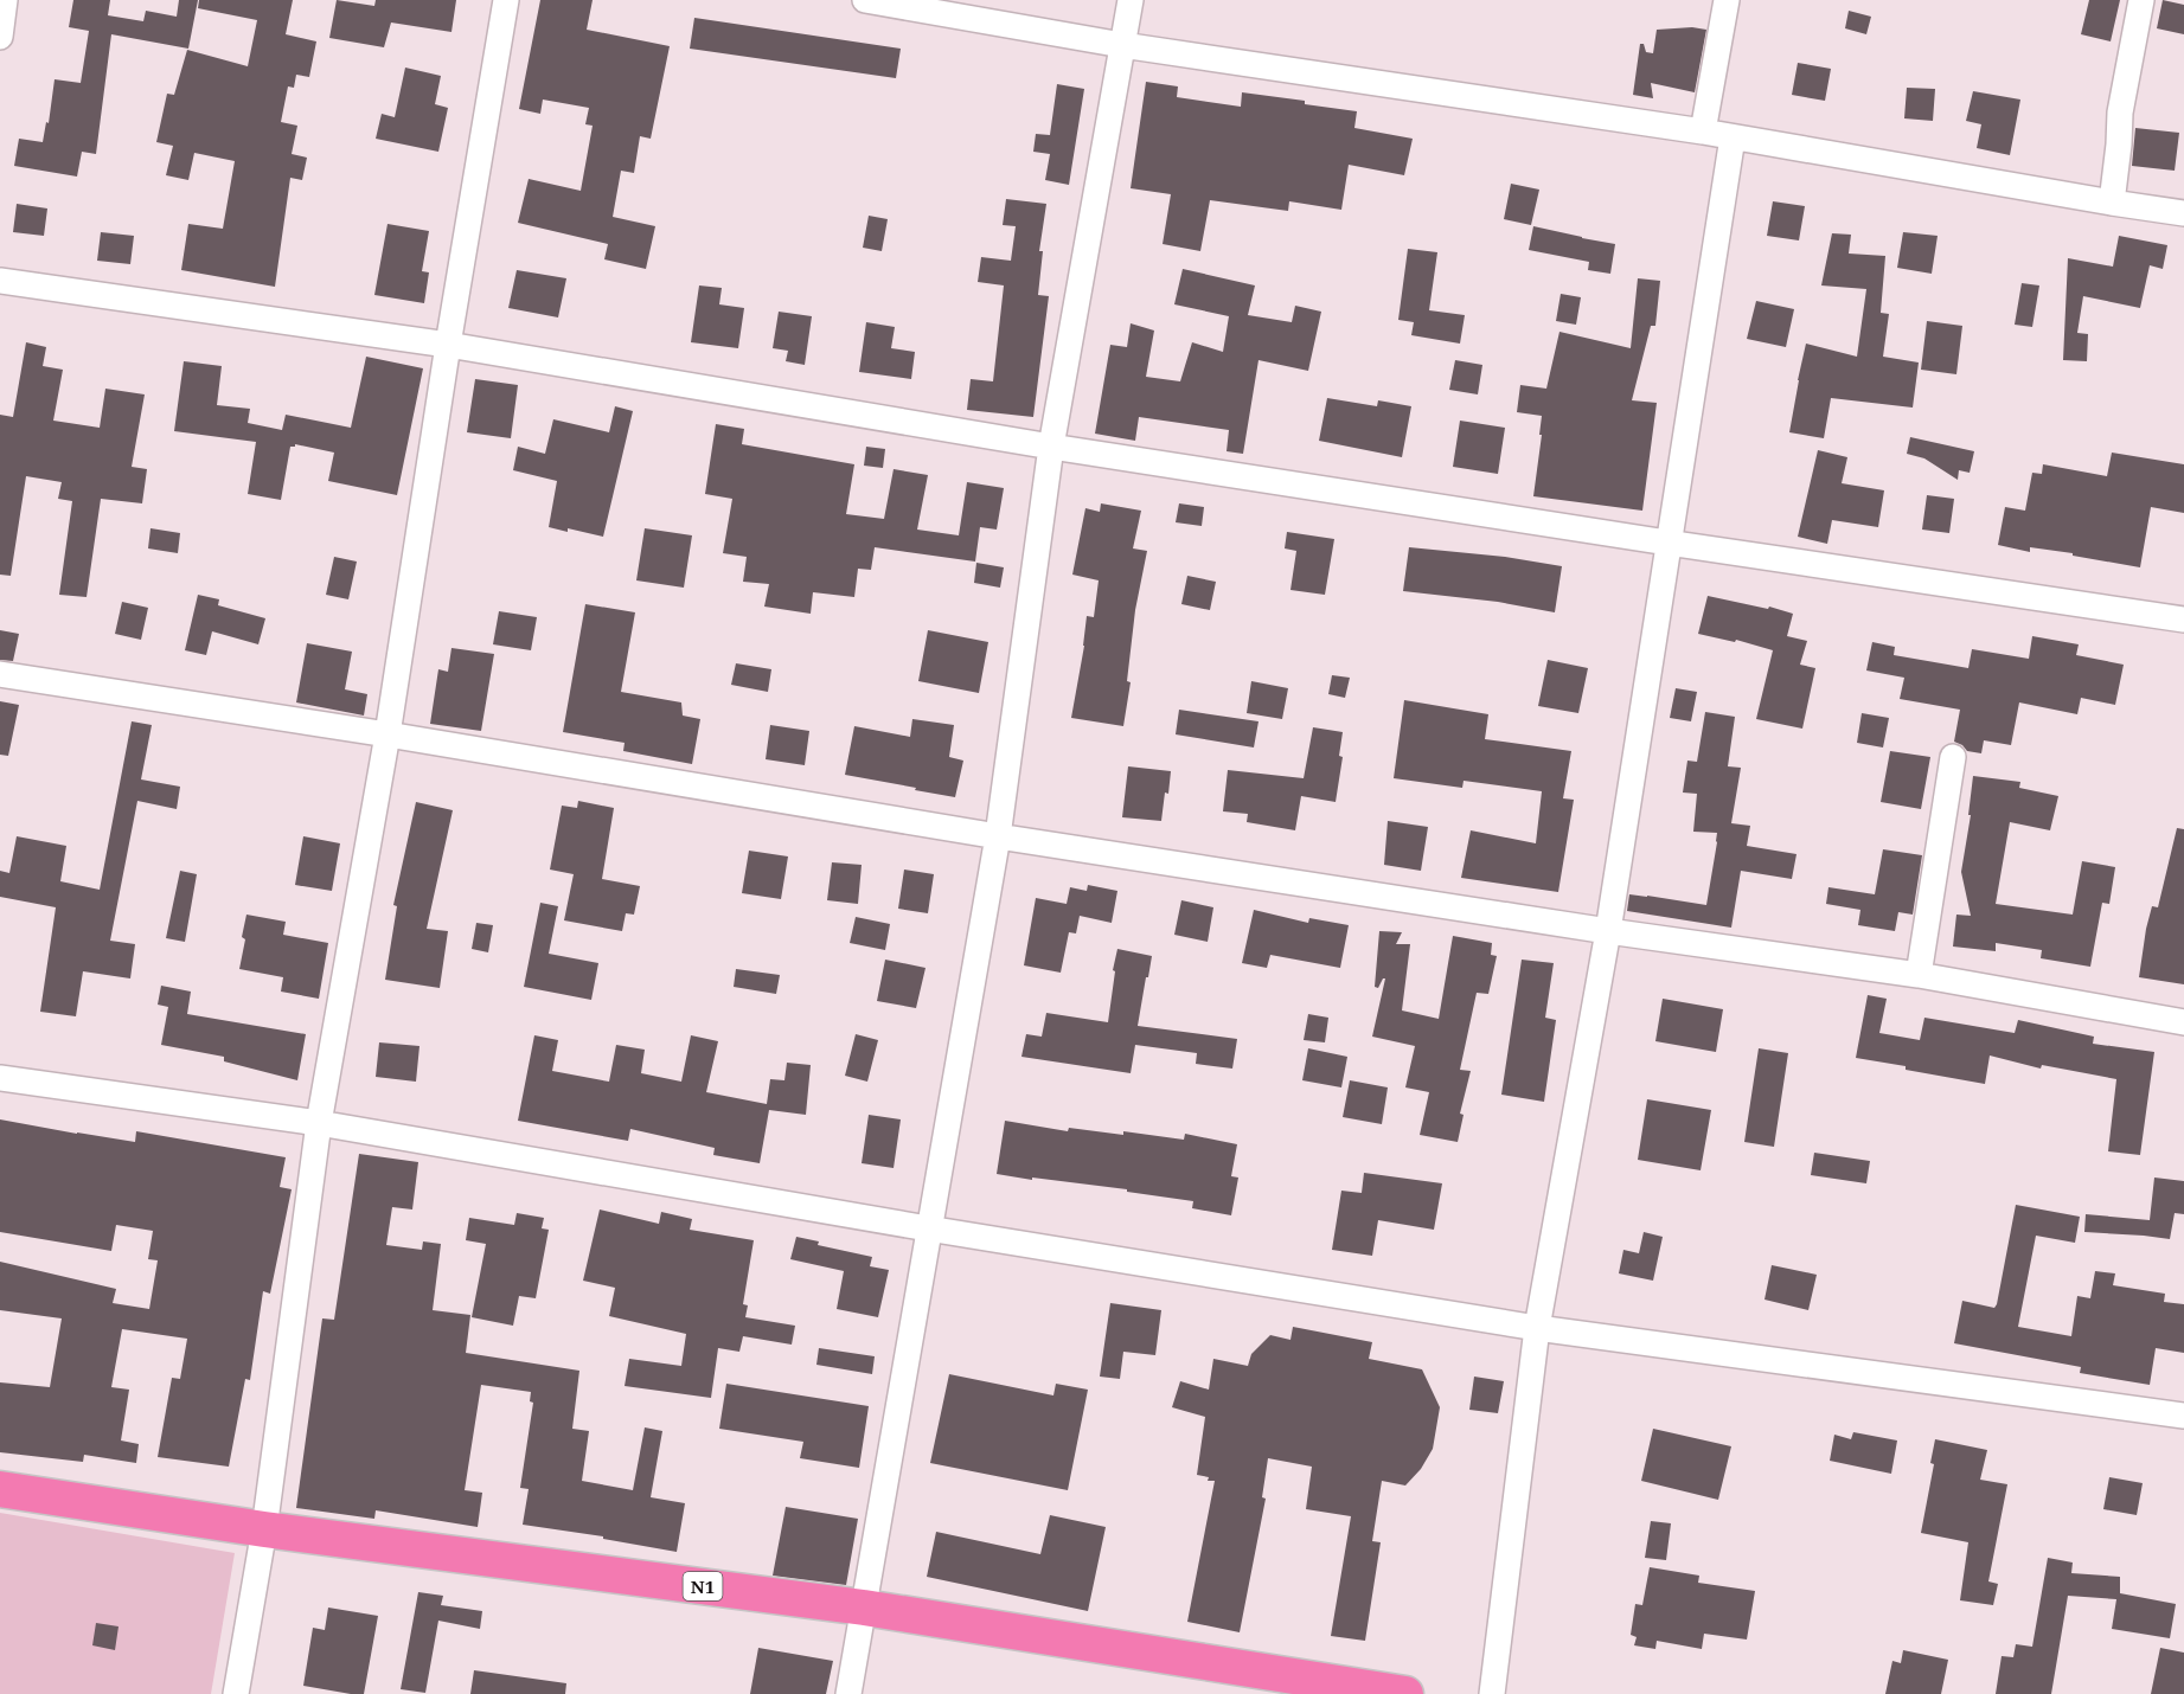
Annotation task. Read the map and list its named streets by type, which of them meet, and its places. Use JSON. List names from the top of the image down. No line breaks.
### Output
{"streets":{"highway":["N1"]}}
